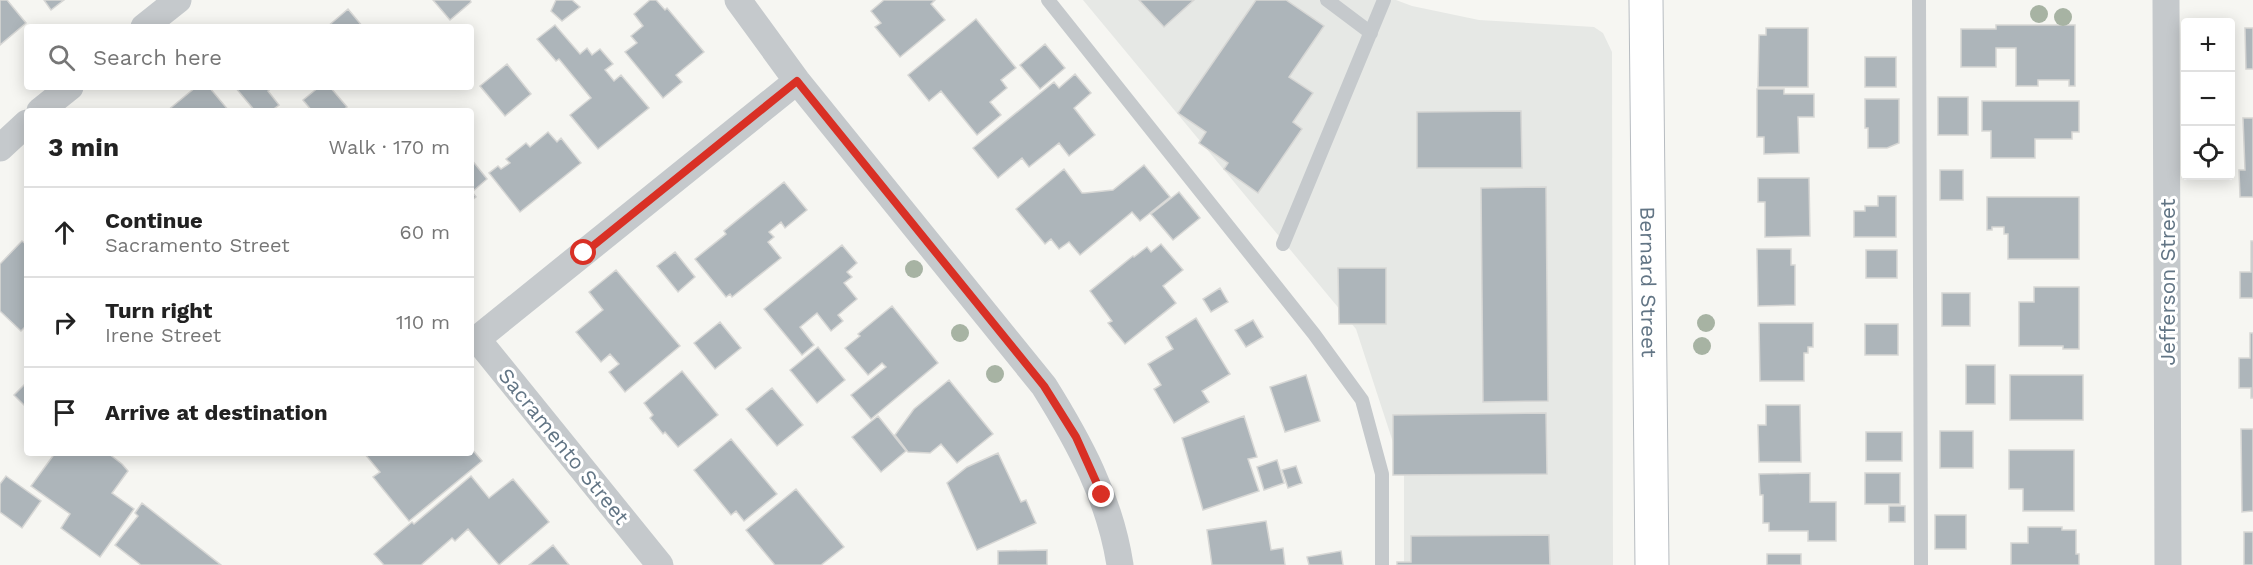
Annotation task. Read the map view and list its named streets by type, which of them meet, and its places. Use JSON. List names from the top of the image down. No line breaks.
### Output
{"streets":{"street":["Bernard Street","Jefferson Street","Sacramento Street"]},"page":{"map_buttons":["+","−"],"search":"Search here","heading":["3 min","Walk · 170 m"],"list":[["Continue","Sacramento Street","60 m"],["Turn right","Irene Street","110 m"],"Arrive at destination"]}}
